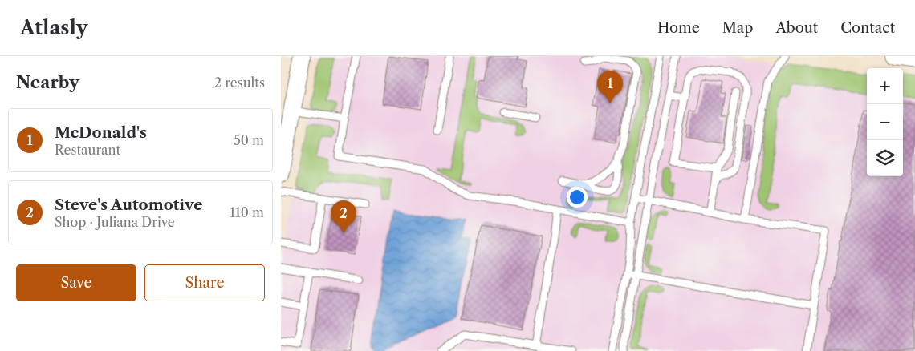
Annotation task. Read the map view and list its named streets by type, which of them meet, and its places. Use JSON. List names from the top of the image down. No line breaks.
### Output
{"page":{"header":"Atlasly","nav":["Home","Map","About","Contact"],"heading":["Nearby","2 results"],"map_buttons":["+","−"],"pins":["1","2"],"list":[{"mark":"1","name":"McDonald's","note":"Restaurant","value":"50 m"},{"mark":"2","name":"Steve's Automotive","note":"Shop · Juliana Drive","value":"110 m"}],"buttons":["Save","Share"]}}
